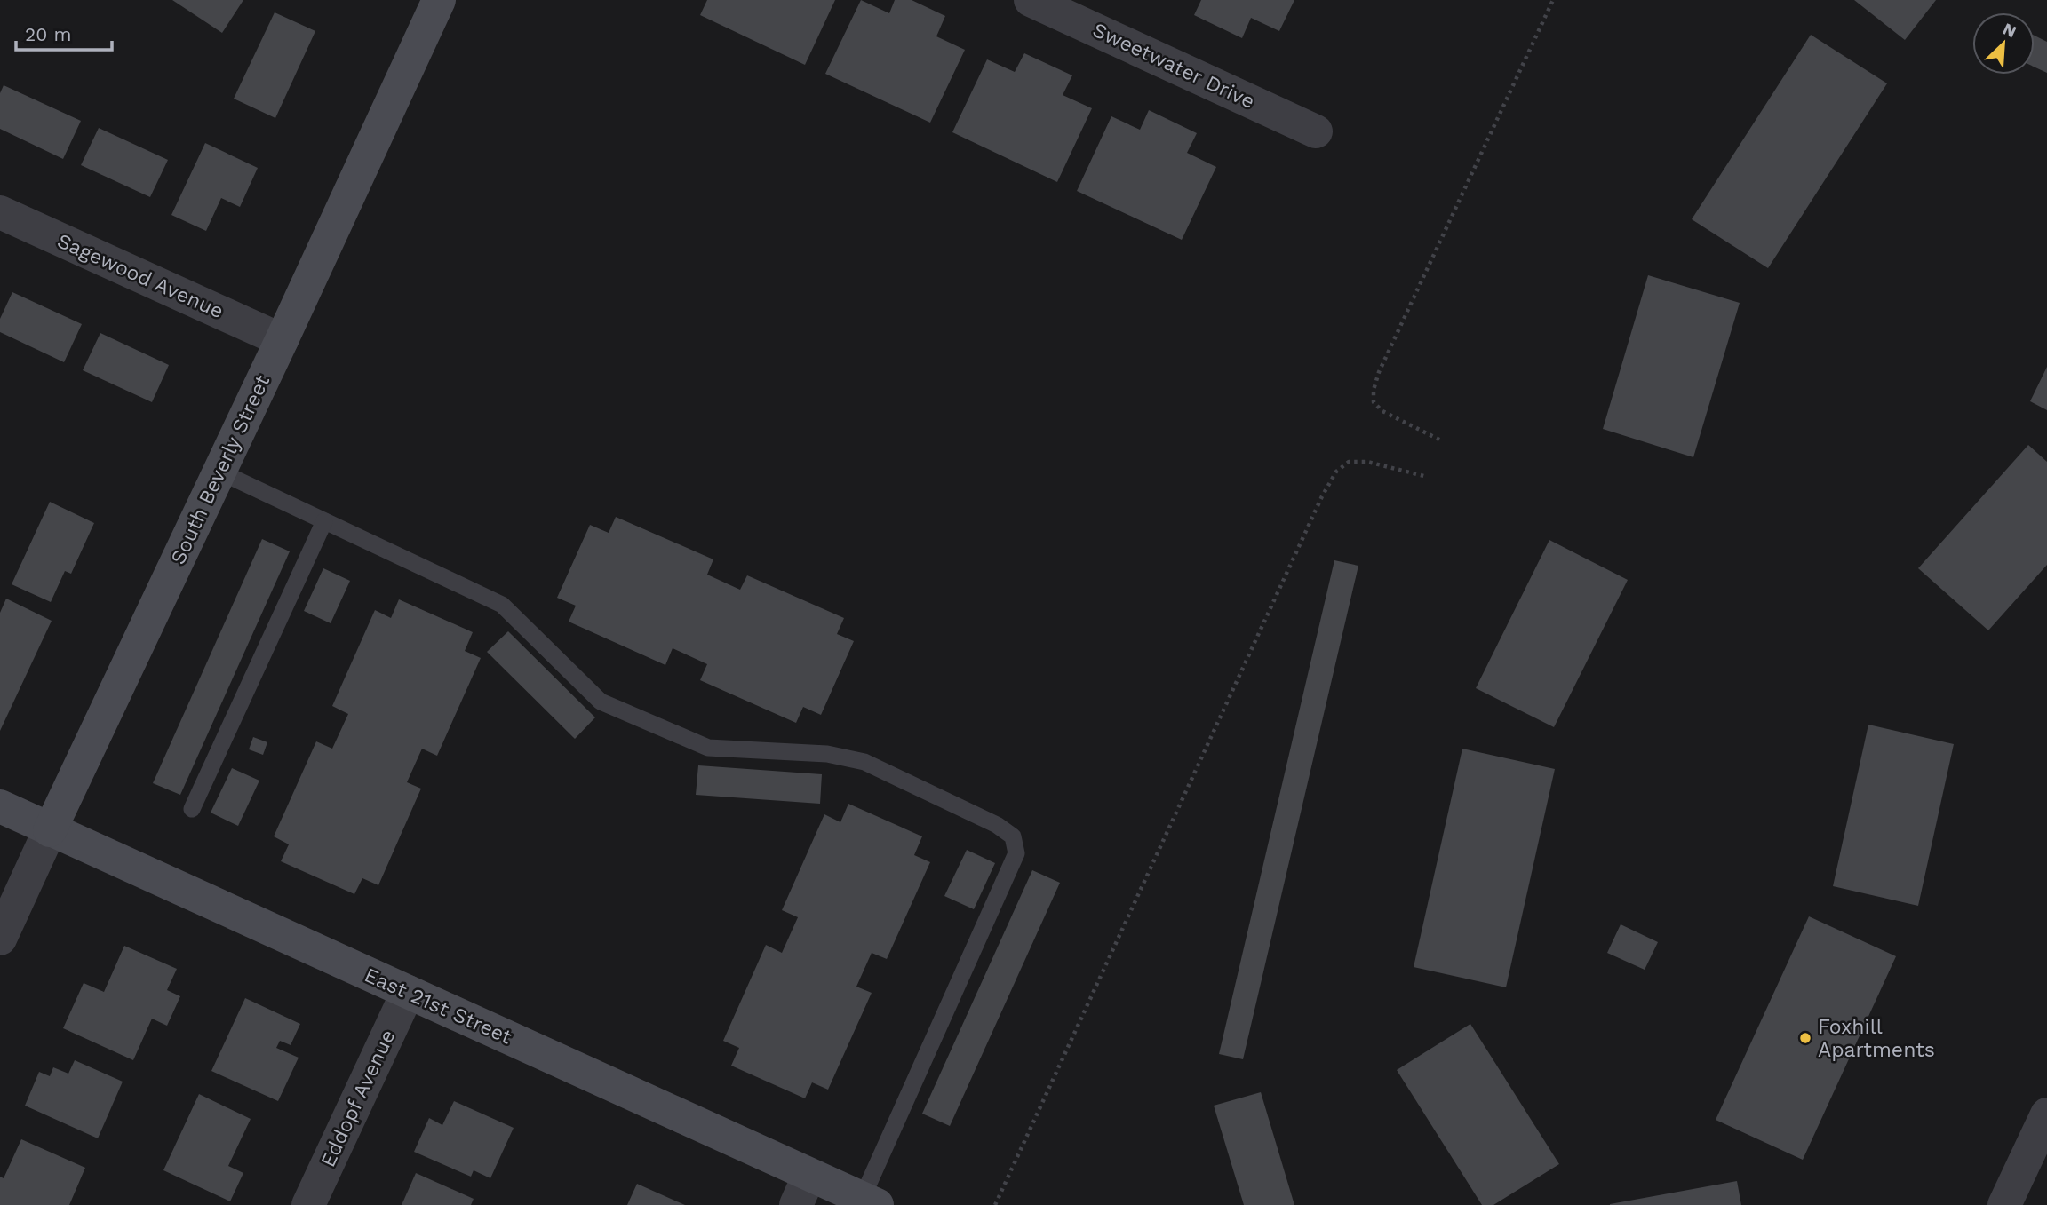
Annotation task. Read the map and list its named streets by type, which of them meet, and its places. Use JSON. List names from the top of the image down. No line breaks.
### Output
{"streets":{"street":["Sweetwater Drive","Sagewood Avenue","South Beverly Street","East 21st Street","Eddopf Avenue"]},"crossings":[["Sagewood Avenue","South Beverly Street"],["South Beverly Street","East 21st Street"],["East 21st Street","Eddopf Avenue"]],"places":["Foxhill Apartments"],"scale_bar":"20 m","north":"top right"}
